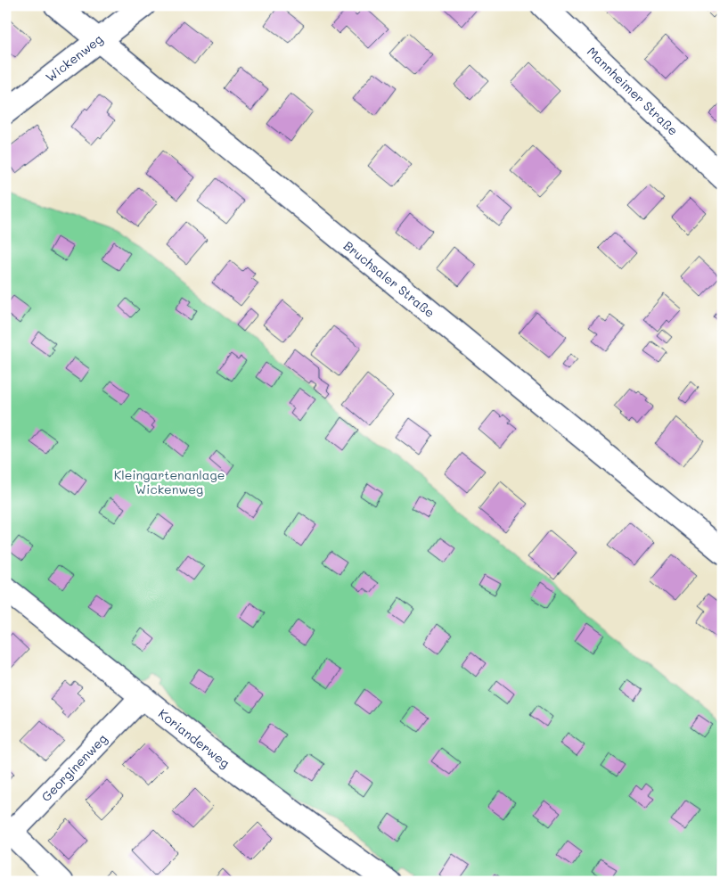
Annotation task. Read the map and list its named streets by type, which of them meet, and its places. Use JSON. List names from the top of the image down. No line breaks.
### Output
{"streets":{"street":["Wickenweg","Mannheimer Straße","Bruchsaler Straße","Korianderweg","Georginenweg"]},"crossings":[["Wickenweg","Bruchsaler Straße"],["Korianderweg","Georginenweg"]],"parks":["Kleingartenanlage Wickenweg"]}
